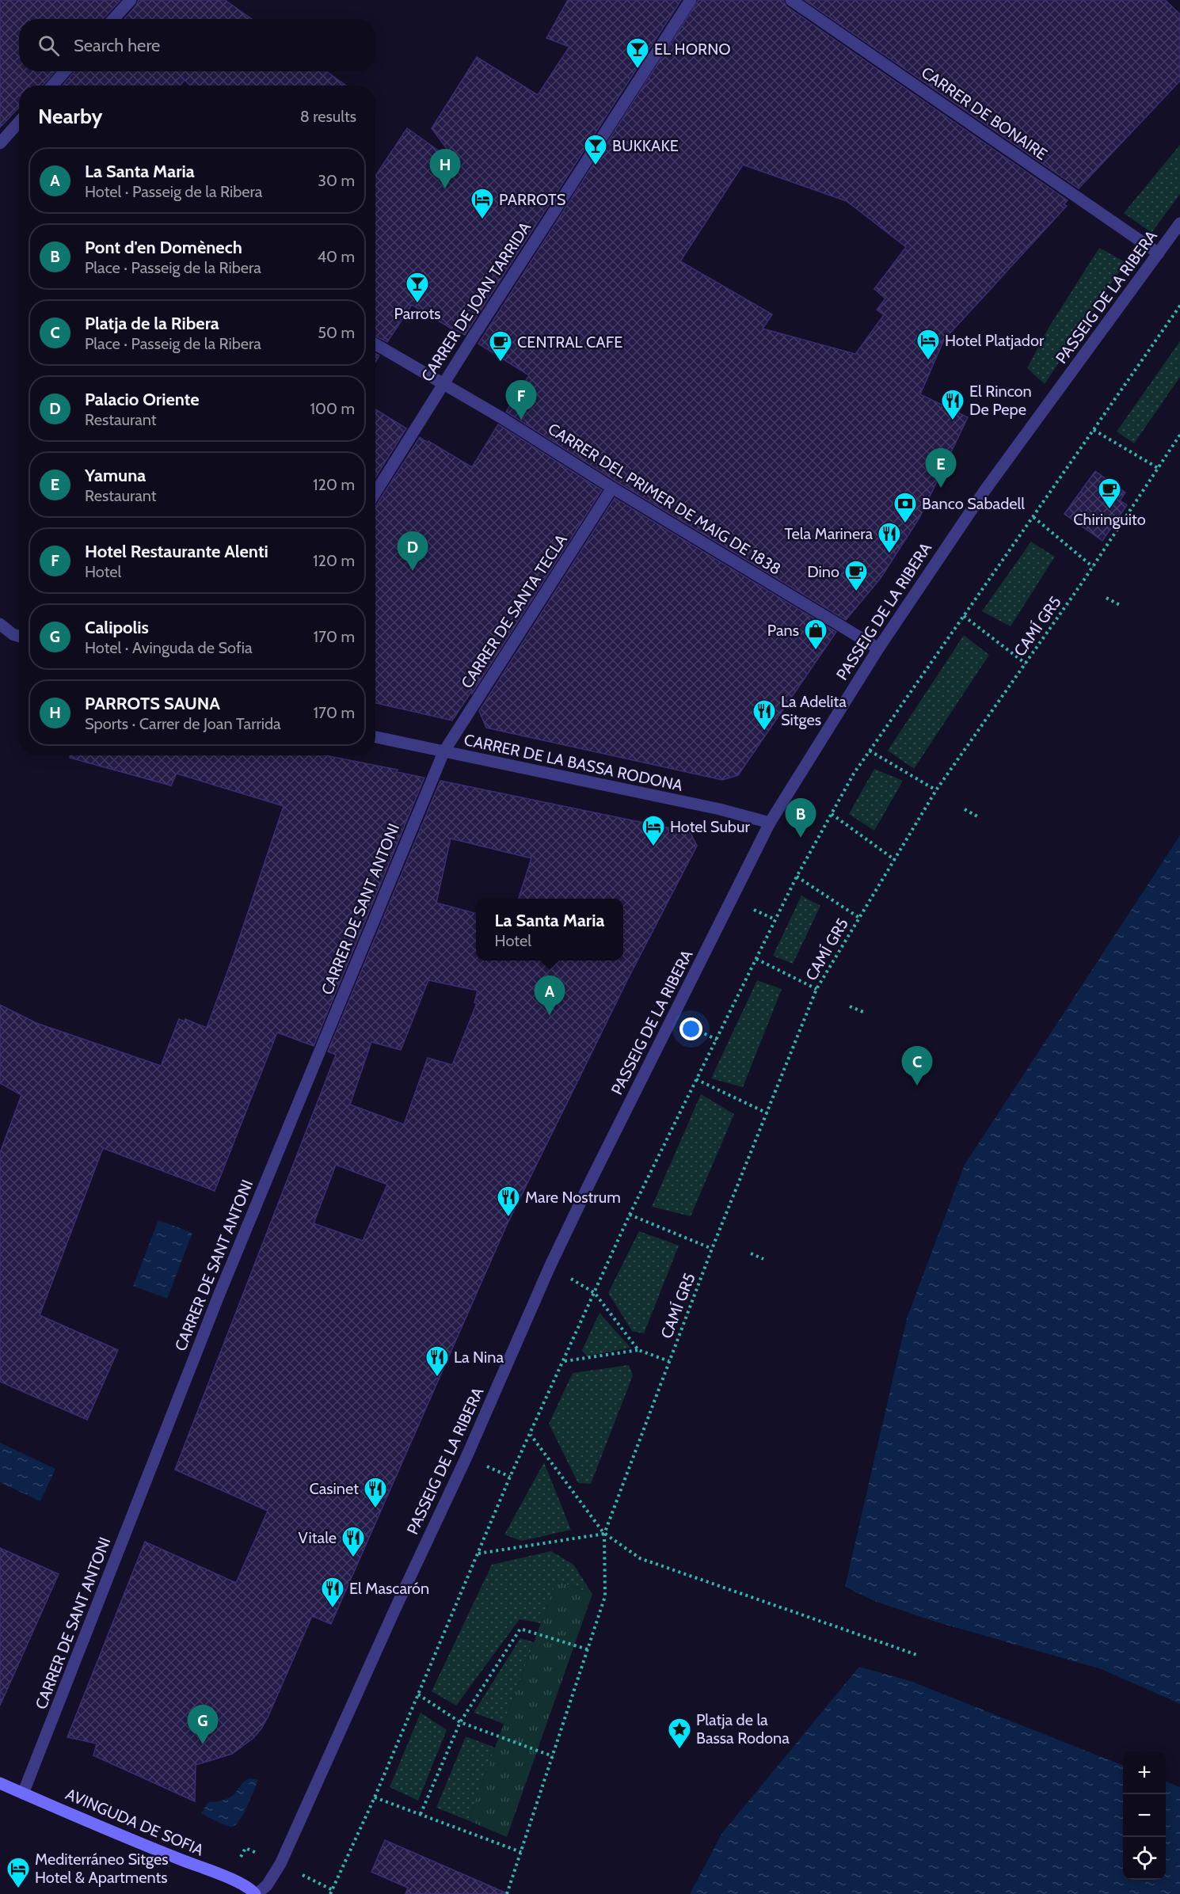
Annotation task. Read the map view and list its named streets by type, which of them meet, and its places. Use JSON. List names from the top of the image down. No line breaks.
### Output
{"streets":{"street":["CARRER DE BONAIRE","PASSEIG DE LA RIBERA","CARRER DE JOAN TARRIDA","CARRER DEL PRIMER DE MAIG DE 1838","CARRER DE SANTA TECLA","CARRER DE LA BASSA RODONA","CARRER DE SANT ANTONI","AVINGUDA DE SOFIA"],"path":["CAMÍ GR5"]},"crossings":[["CARRER DE BONAIRE","PASSEIG DE LA RIBERA"],["PASSEIG DE LA RIBERA","CARRER DEL PRIMER DE MAIG DE 1838"],["PASSEIG DE LA RIBERA","CARRER DE LA BASSA RODONA"],["PASSEIG DE LA RIBERA","AVINGUDA DE SOFIA"],["CARRER DE JOAN TARRIDA","CARRER DEL PRIMER DE MAIG DE 1838"],["CARRER DEL PRIMER DE MAIG DE 1838","CARRER DE SANTA TECLA"],["CARRER DE SANTA TECLA","CARRER DE LA BASSA RODONA"],["CARRER DE SANTA TECLA","CARRER DE SANT ANTONI"],["CARRER DE LA BASSA RODONA","CARRER DE SANT ANTONI"],["CARRER DE SANT ANTONI","AVINGUDA DE SOFIA"]],"places":{"bar":["EL HORNO","BUKKAKE","Parrots"],"hotel":["PARROTS","Hotel Platjador","Hotel Subur","Mediterráneo Sitges Hotel & Apartments"],"cafe":["CENTRAL CAFE","Chiringuito","Dino"],"restaurant":["El Rincon De Pepe","Tela Marinera","La Adelita Sitges","Mare Nostrum","La Nina","Casinet","Vitale","El Mascarón"],"bank":["Banco Sabadell"],"shop":["Pans"],"place":["Platja de la Bassa Rodona"]},"page":{"search":"Search here","heading":["Nearby","8 results"],"list":[{"mark":"A","name":"La Santa Maria","note":"Hotel · Passeig de la Ribera","value":"30 m"},{"mark":"B","name":"Pont d'en Domènech","note":"Place · Passeig de la Ribera","value":"40 m"},{"mark":"C","name":"Platja de la Ribera","note":"Place · Passeig de la Ribera","value":"50 m"},{"mark":"D","name":"Palacio Oriente","note":"Restaurant","value":"100 m"},{"mark":"E","name":"Yamuna","note":"Restaurant","value":"120 m"},{"mark":"F","name":"Hotel Restaurante Alenti","note":"Hotel","value":"120 m"},{"mark":"G","name":"Calipolis","note":"Hotel · Avinguda de Sofia","value":"170 m"},{"mark":"H","name":"PARROTS SAUNA","note":"Sports · Carrer de Joan Tarrida","value":"170 m"}],"pins":["H","F","E","D","B","A","C","G"],"popup":["La Santa Maria","Hotel"],"map_buttons":["+","−"]}}
